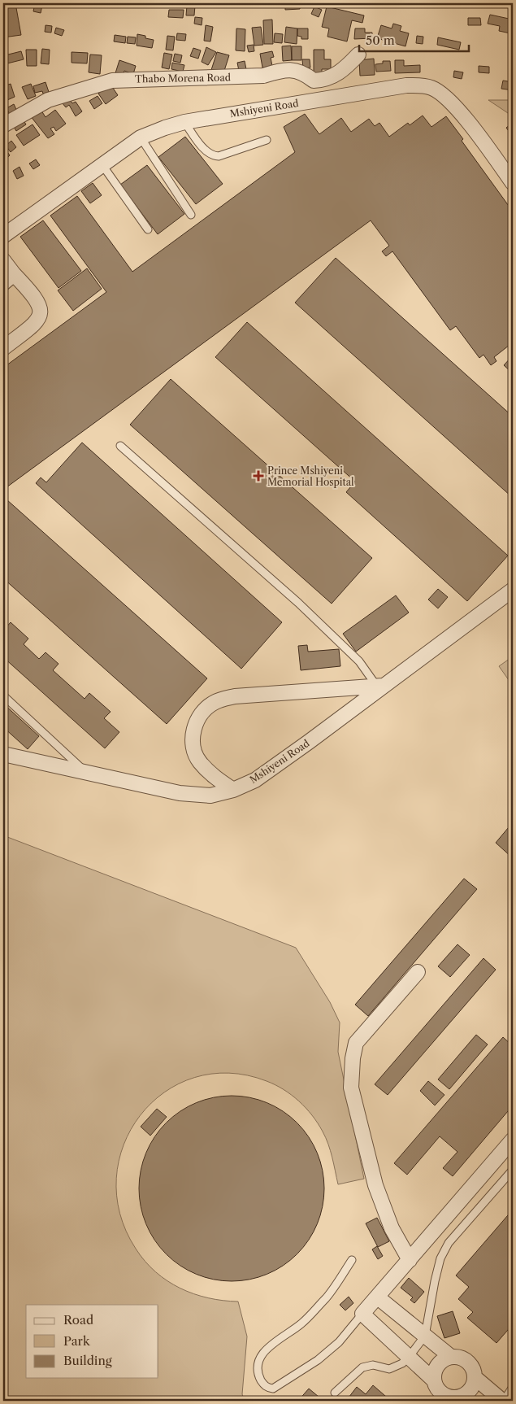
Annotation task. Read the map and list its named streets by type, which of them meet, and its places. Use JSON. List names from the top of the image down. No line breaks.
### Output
{"streets":{"street":["Thabo Morena Road","Mshiyeni Road"]},"places":{"health":["Prince Mshiyeni Memorial Hospital"]},"legend":["Road","Park","Building"],"scale_bar":"50 m"}
